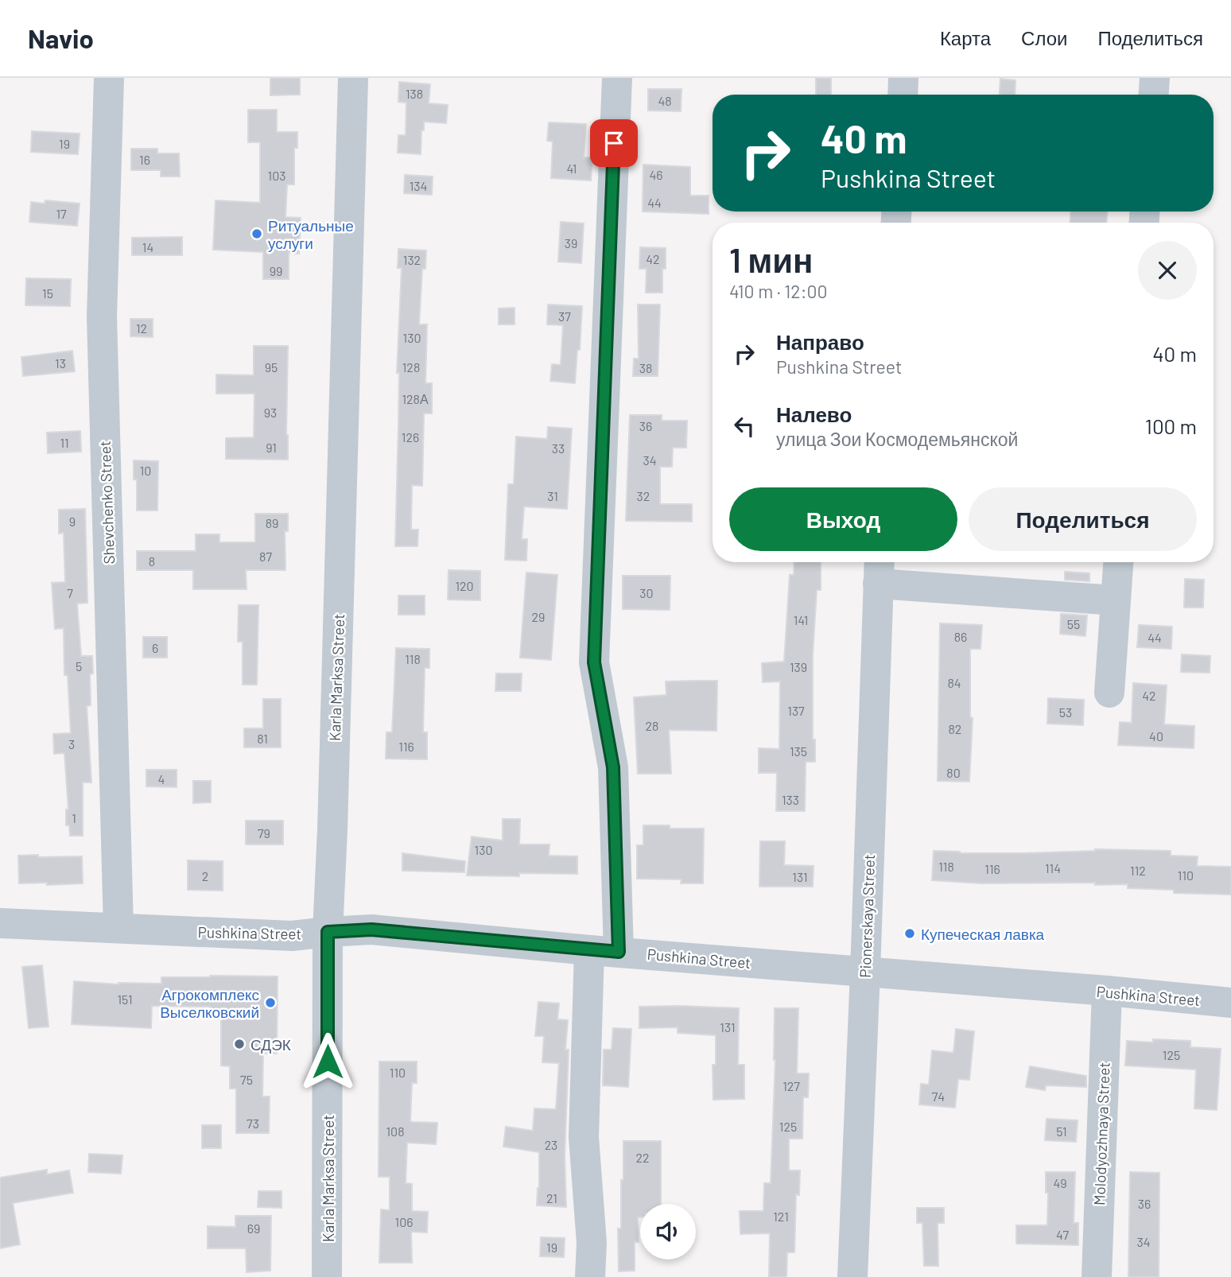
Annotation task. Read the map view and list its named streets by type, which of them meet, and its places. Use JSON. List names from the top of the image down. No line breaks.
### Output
{"streets":{"street":["Shevchenko Street","Karla Marksa Street","Pionerskaya Street","Pushkina Street","Molodyozhnaya Street"]},"crossings":[["Shevchenko Street","Pushkina Street"],["Karla Marksa Street","Pushkina Street"],["Pionerskaya Street","Pushkina Street"],["Pushkina Street","Molodyozhnaya Street"]],"places":["Ритуальные услуги","Купеческая лавка","Агрокомплекс Выселковский","СДЭК"],"house_numbers":["138","48","19","16","41","46","103","134","44","17","39","14","42","132","99","15","37","12","130","13","95","128","38","128А","93","36","126","11","91","33","34","10","31","32","9","89","87","8","120","7","30","29","141","55","86","44","6","118","5","139","84","42","137","53","28","82","40","81","3","116","135","80","4","133","1","79","130","118","114","116","112","110","2","131","151","131","125","110","75","127","74","73","125","108","51","23","22","49","21","36","121","106","69","47","34","19"],"page":{"header":"Navio","nav":["Карта","Слои","Поделиться"],"turn":["40 m","Pushkina Street"],"heading":["1 мин","410 m · 12:00"],"list":[{"name":"Направо","note":"Pushkina Street","value":"40 m"},{"name":"Налево","note":"улица Зои Космодемьянской","value":"100 m"}],"buttons":["Выход","Поделиться"]}}
